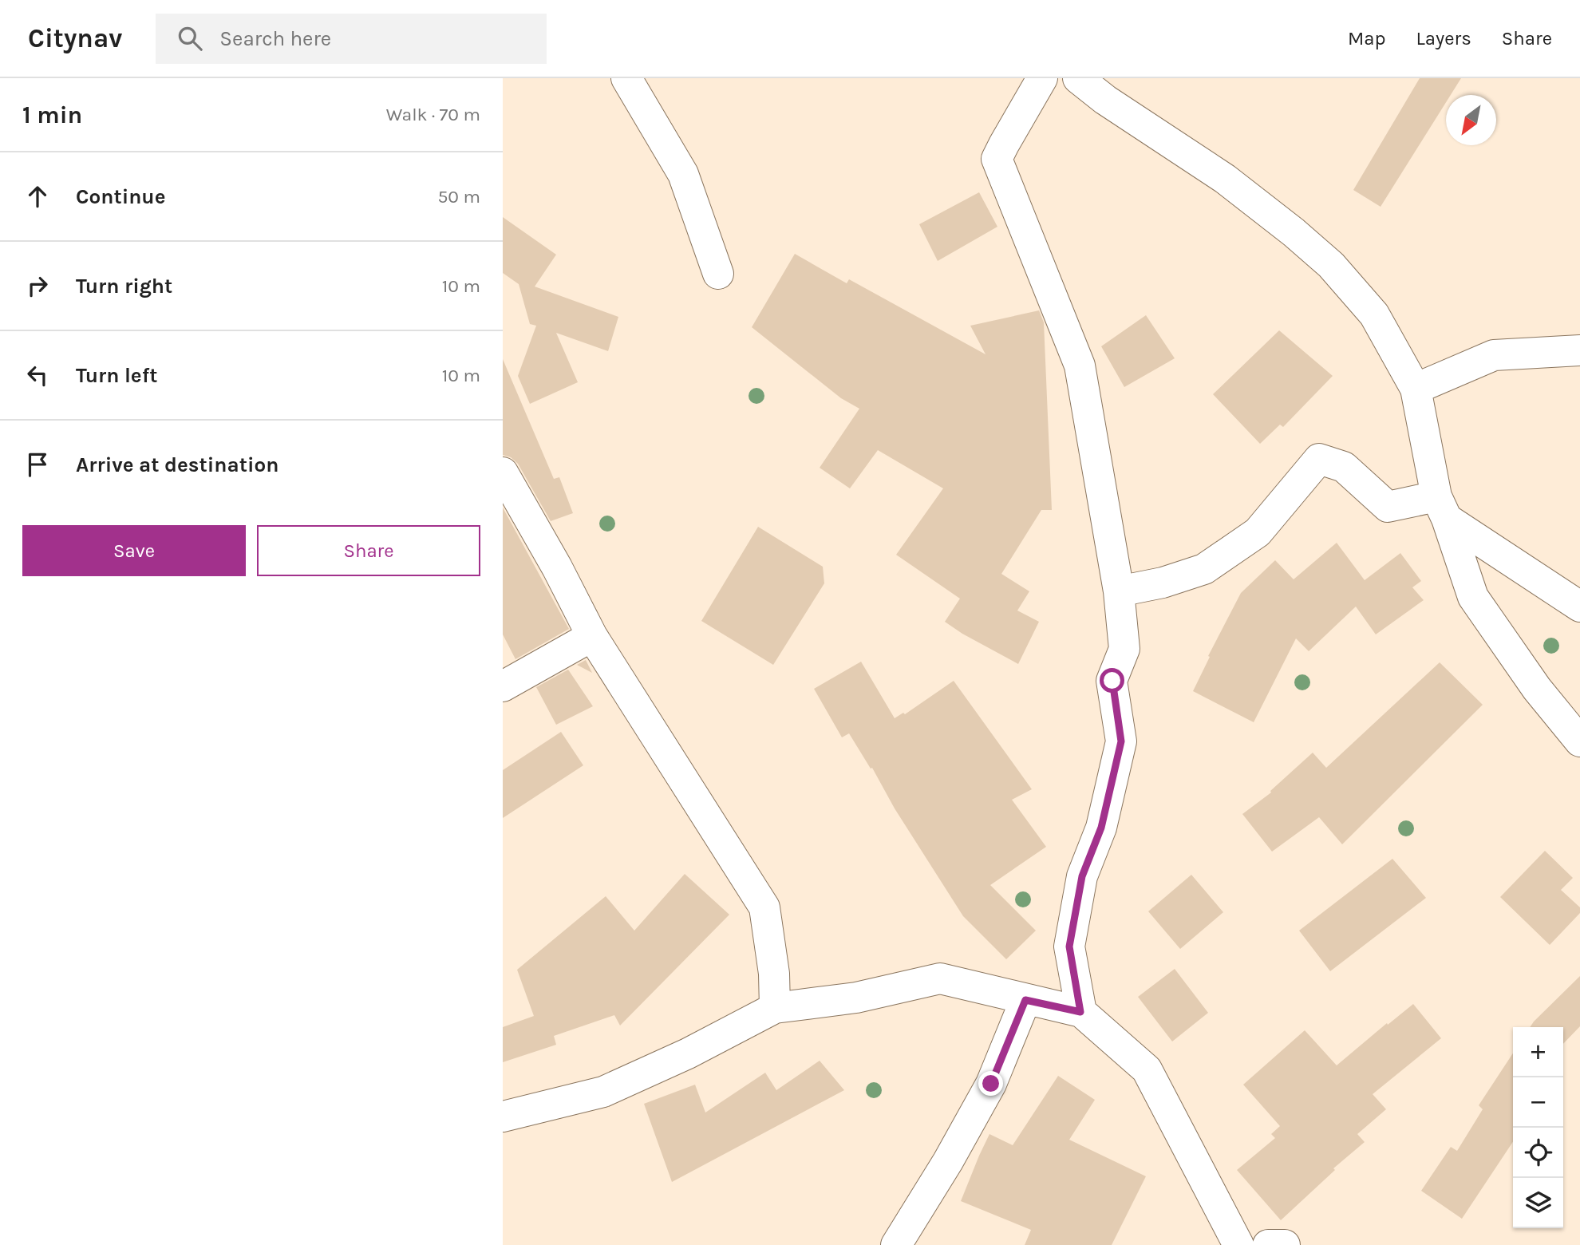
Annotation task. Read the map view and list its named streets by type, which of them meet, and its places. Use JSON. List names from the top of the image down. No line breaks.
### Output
{"north":"bottom left","page":{"header":"Citynav","search":"Search here","nav":["Map","Layers","Share"],"heading":["1 min","Walk · 70 m"],"list":[["Continue","50 m"],["Turn right","10 m"],["Turn left","10 m"],"Arrive at destination"],"buttons":["Save","Share"],"map_buttons":["+","−"]}}
